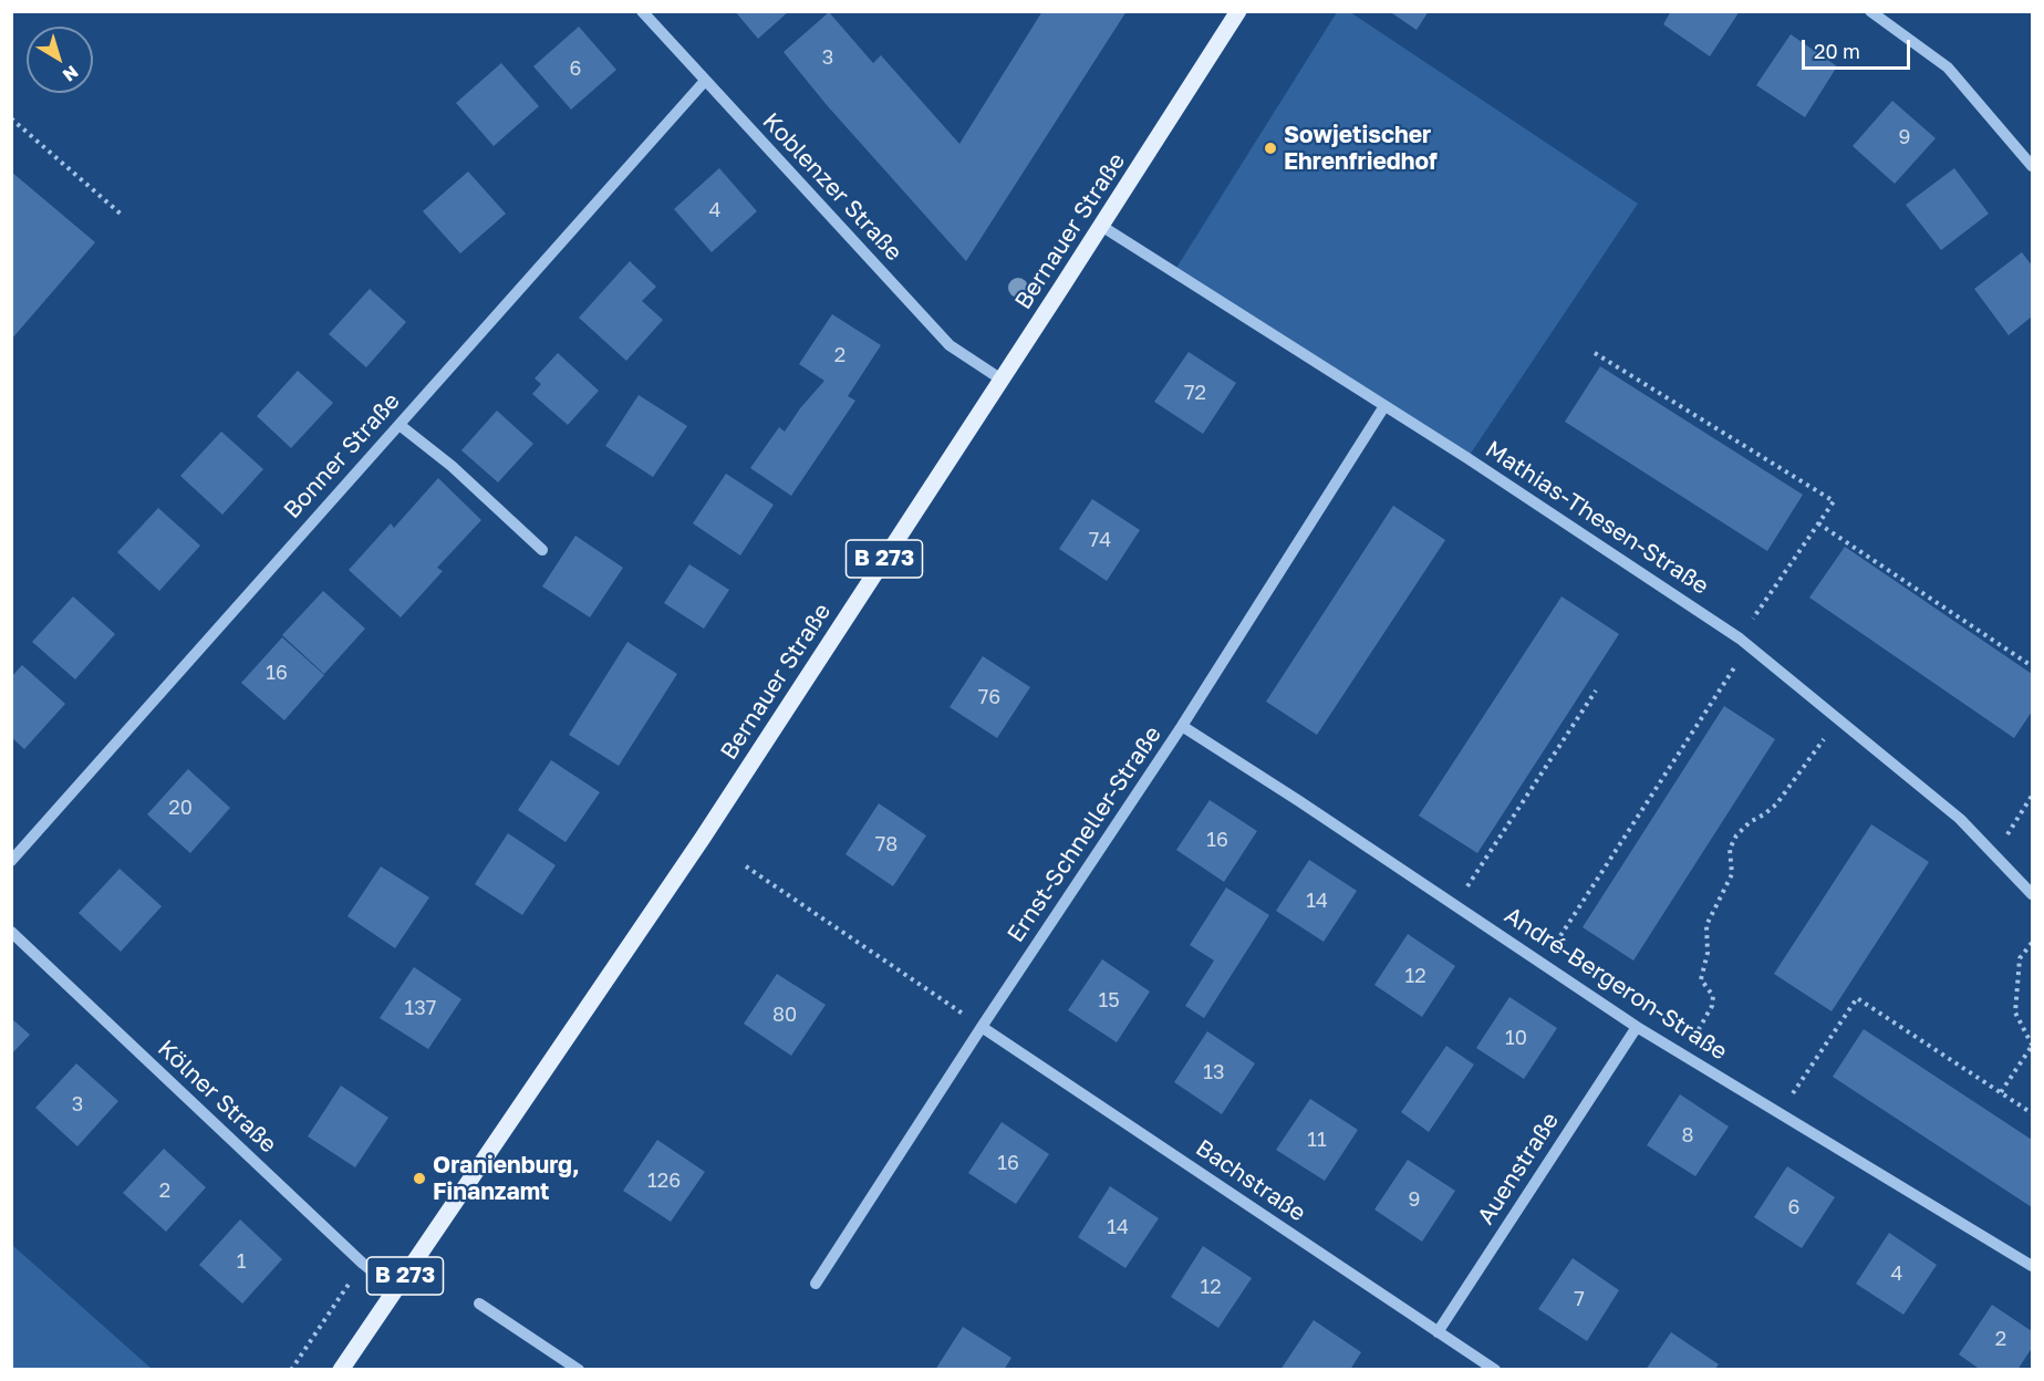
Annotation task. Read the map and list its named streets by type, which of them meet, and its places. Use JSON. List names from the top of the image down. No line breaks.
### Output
{"streets":{"main road":["Bernauer Straße","B 273"],"street":["Koblenzer Straße","Bonner Straße","Mathias-Thesen-Straße","Ernst-Schneller-Straße","André-Bergeron-Straße","Kölner Straße","Auenstraße","Bachstraße"]},"crossings":[["Koblenzer Straße","Bernauer Straße"],["Koblenzer Straße","Bonner Straße"],["Bernauer Straße","Mathias-Thesen-Straße"],["Bernauer Straße","Kölner Straße"],["Mathias-Thesen-Straße","Ernst-Schneller-Straße"],["Ernst-Schneller-Straße","André-Bergeron-Straße"],["Ernst-Schneller-Straße","Bachstraße"],["André-Bergeron-Straße","Auenstraße"],["Auenstraße","Bachstraße"]],"places":["Sowjetischer Ehrenfriedhof","Oranienburg, Finanzamt"],"house_numbers":["3","6","9","4","2","72","74","16","76","20","16","78","14","12","15","137","80","10","13","3","8","11","16","126","2","9","6","14","1","4","12","7","2"],"scale_bar":"20 m","north":"bottom right"}
